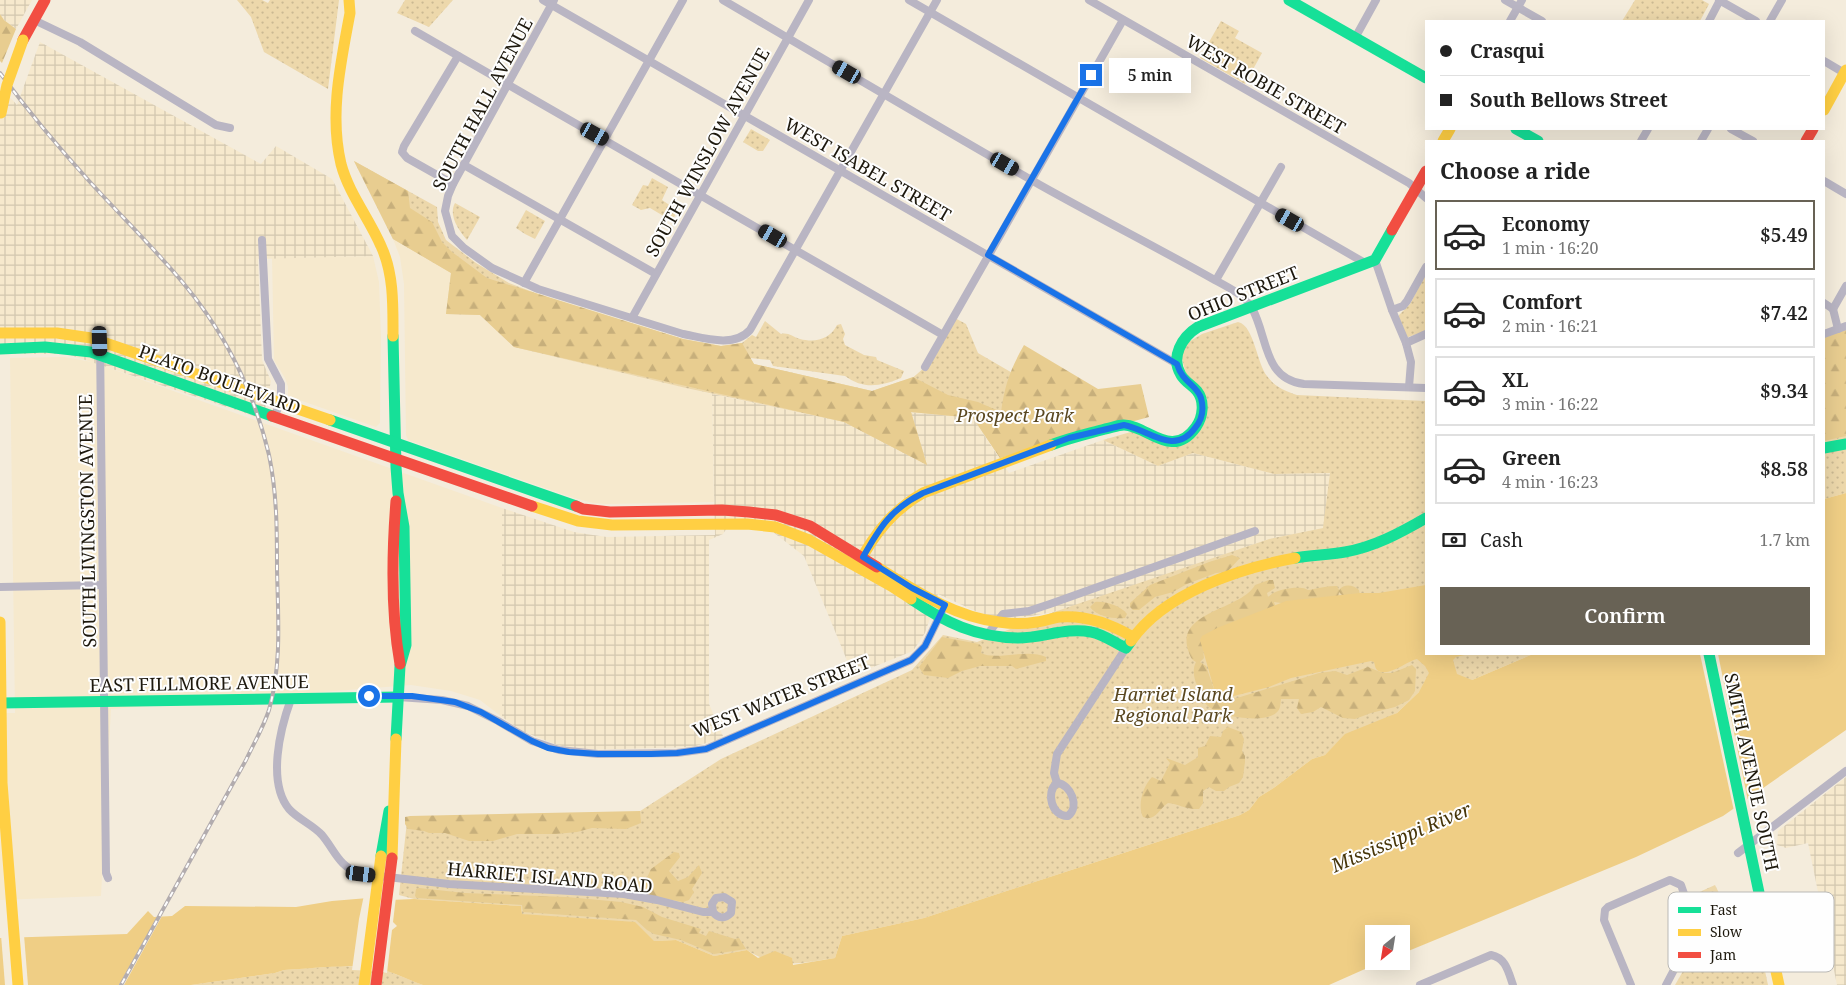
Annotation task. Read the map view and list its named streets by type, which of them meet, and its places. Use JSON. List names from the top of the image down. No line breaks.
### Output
{"streets":{"street":["WEST ROBIE STREET","SOUTH HALL AVENUE","SOUTH WINSLOW AVENUE","WEST ISABEL STREET","OHIO STREET","PLATO BOULEVARD","SOUTH LIVINGSTON AVENUE","EAST FILLMORE AVENUE","WEST WATER STREET","SMITH AVENUE SOUTH","HARRIET ISLAND ROAD"]},"crossings":[["SOUTH HALL AVENUE","WEST ISABEL STREET"],["SOUTH WINSLOW AVENUE","WEST ISABEL STREET"],["WEST ISABEL STREET","OHIO STREET"],["PLATO BOULEVARD","SOUTH LIVINGSTON AVENUE"],["SOUTH LIVINGSTON AVENUE","EAST FILLMORE AVENUE"],["EAST FILLMORE AVENUE","WEST WATER STREET"],["EAST FILLMORE AVENUE","HARRIET ISLAND ROAD"]],"water":["Mississippi River"],"parks":["Prospect Park","Harriet Island Regional Park"],"legend":["Fast","Slow","Jam"],"north":"bottom left","page":{"banner":["Crasqui","South Bellows Street"],"bubble":"5 min","heading":"Choose a ride","list":[{"name":"Economy","note":"1 min · 16:20","value":"$5.49"},{"name":"Comfort","note":"2 min · 16:21","value":"$7.42"},{"name":"XL","note":"3 min · 16:22","value":"$9.34"},{"name":"Green","note":"4 min · 16:23","value":"$8.58"}],"pay":["Cash","1.7 km"],"buttons":"Confirm"}}
